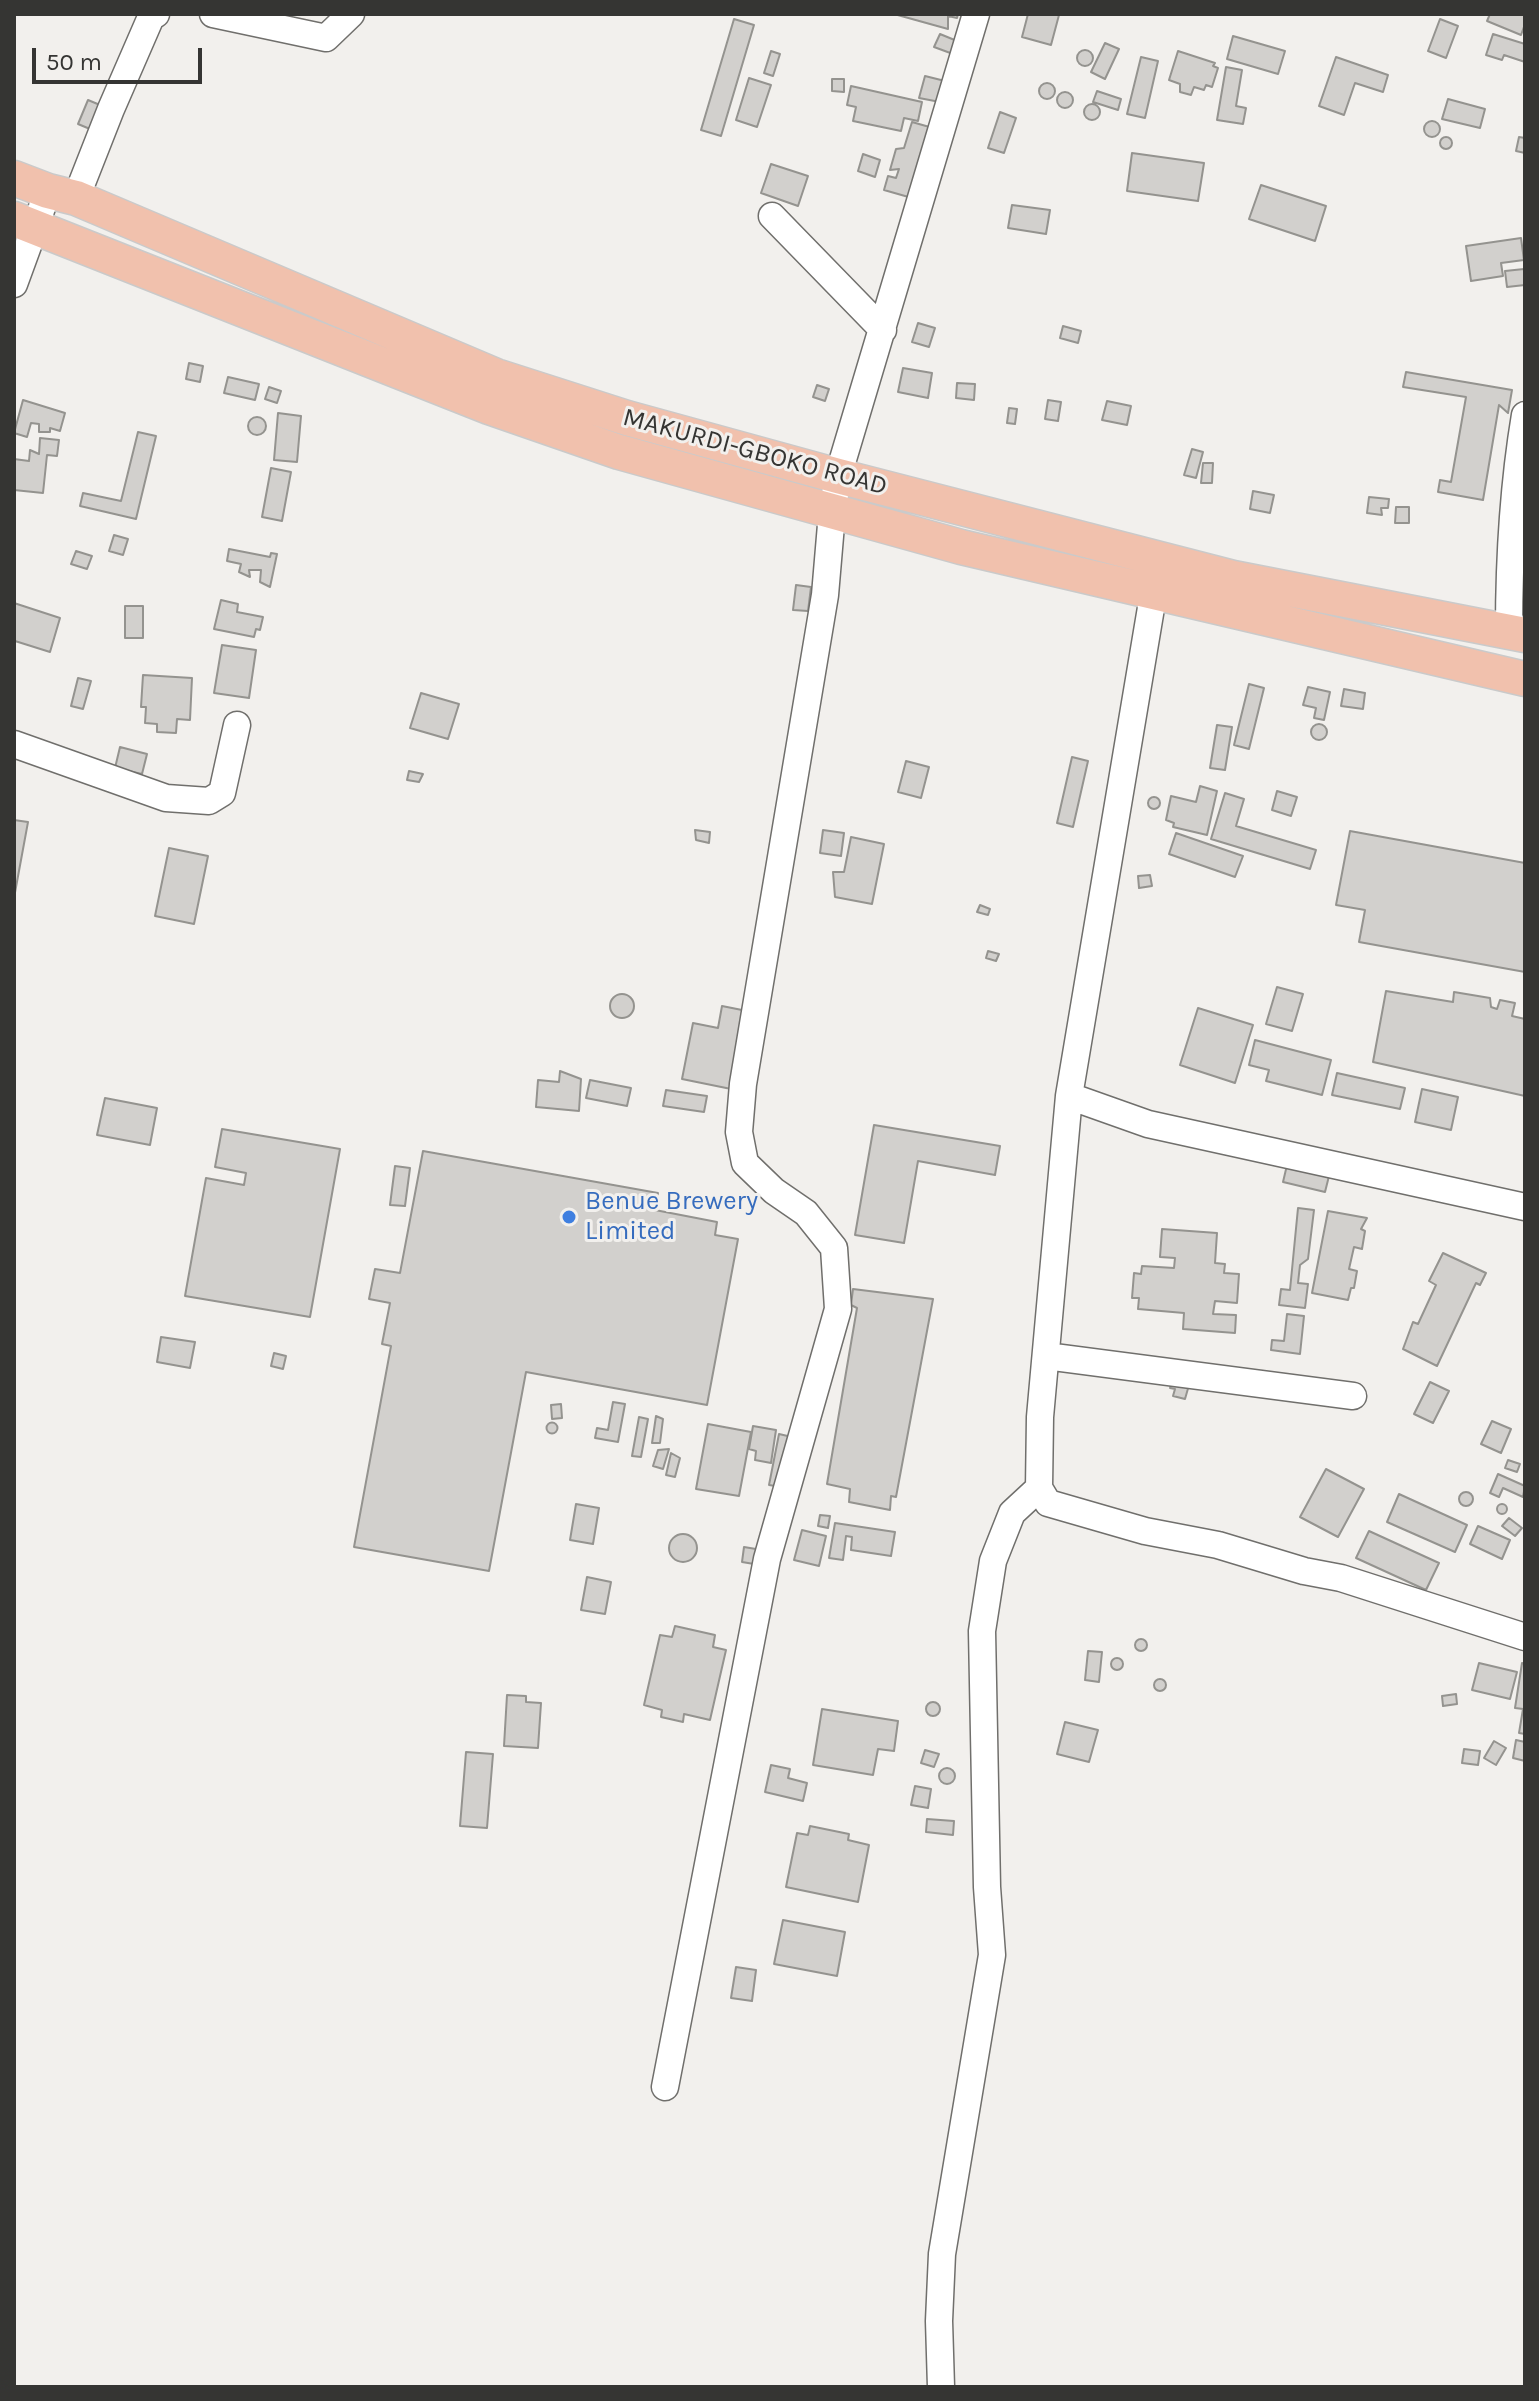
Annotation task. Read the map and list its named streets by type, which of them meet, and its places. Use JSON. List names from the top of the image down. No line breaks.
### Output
{"streets":{"main road":["MAKURDI-GBOKO ROAD"]},"places":["Benue Brewery Limited"],"scale_bar":"50 m"}
